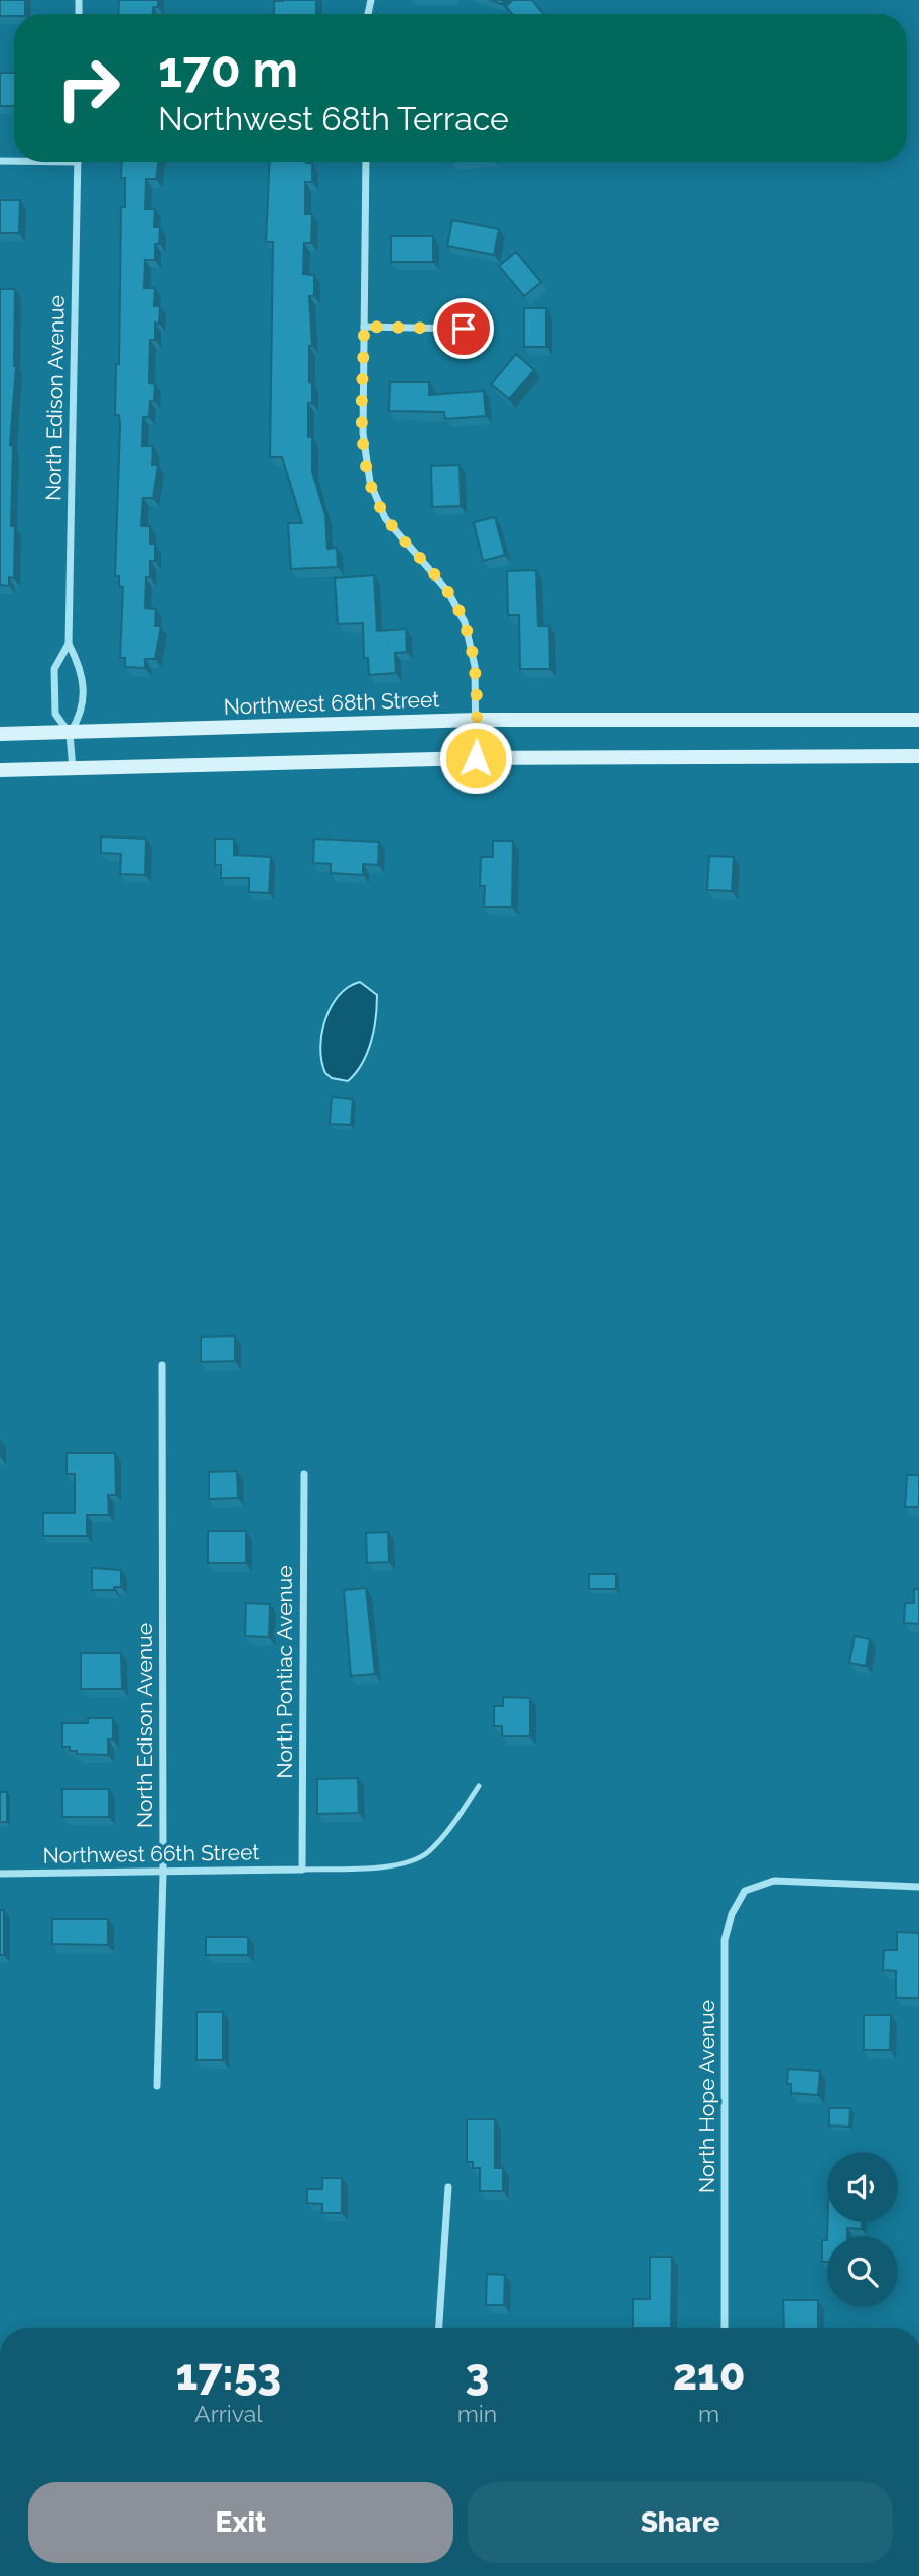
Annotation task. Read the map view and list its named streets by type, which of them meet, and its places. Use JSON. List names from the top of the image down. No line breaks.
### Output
{"streets":{"main road":["Northwest 68th Street"],"street":["North Edison Avenue","North Pontiac Avenue","Northwest 66th Street","North Hope Avenue"]},"crossings":[["North Edison Avenue","Northwest 68th Street"],["North Edison Avenue","Northwest 66th Street"],["North Pontiac Avenue","Northwest 66th Street"]],"page":{"turn":["170 m","Northwest 68th Terrace"],"eta":["17:53","Arrival","3","min","210","m"],"buttons":["Exit","Share"]}}
